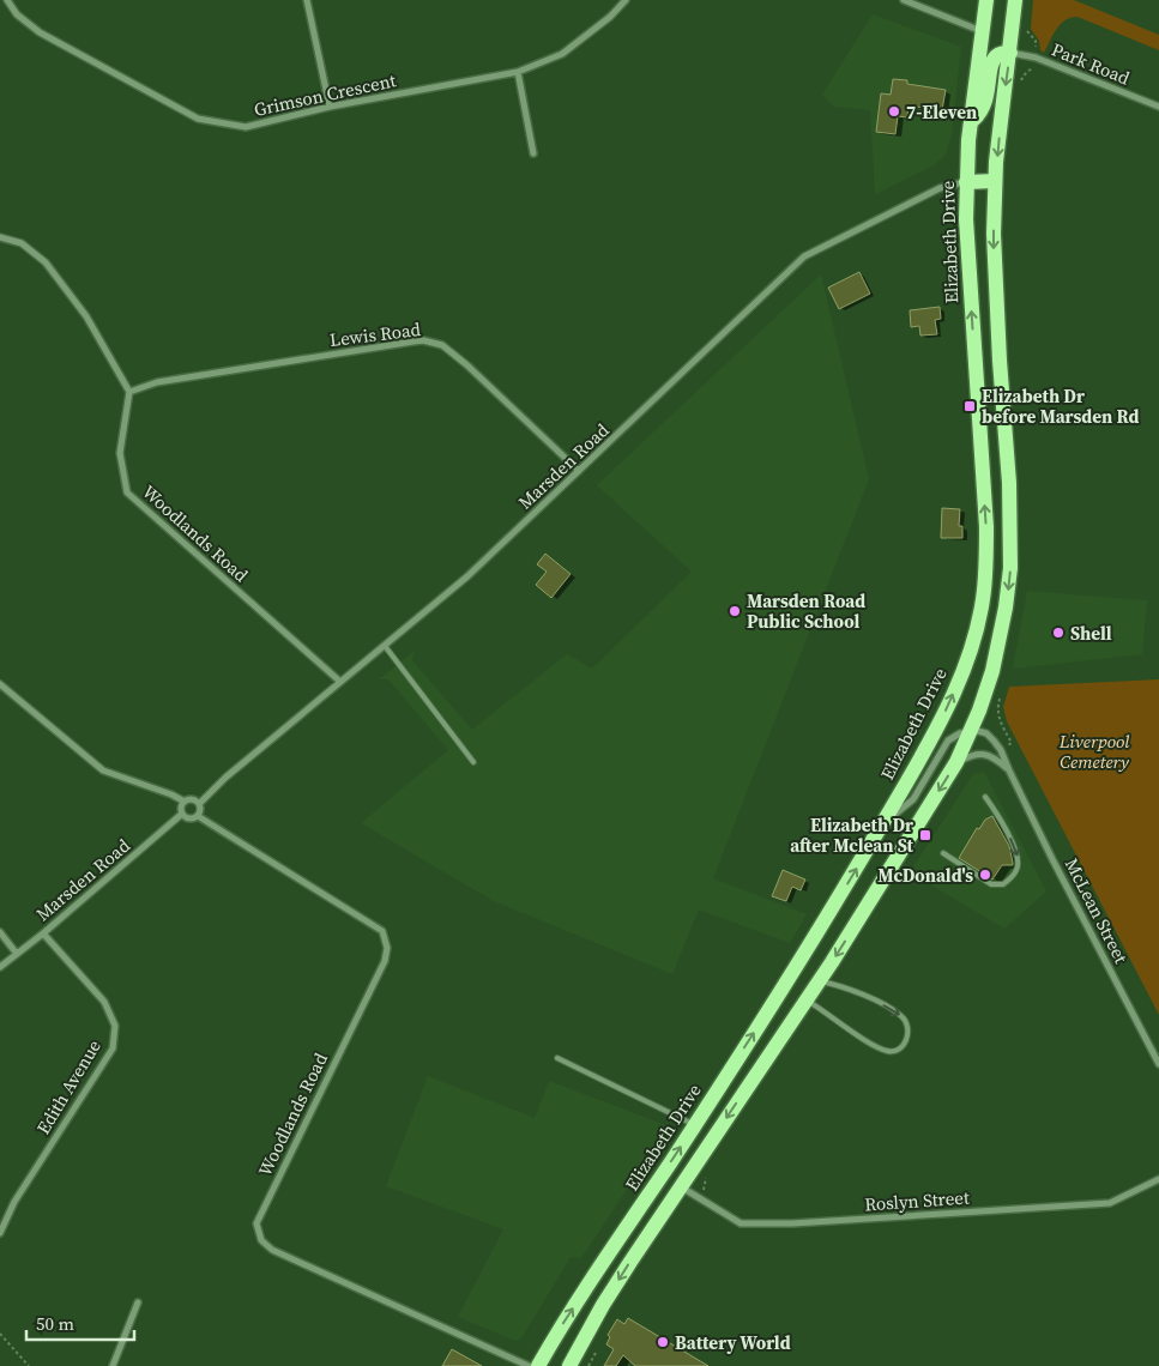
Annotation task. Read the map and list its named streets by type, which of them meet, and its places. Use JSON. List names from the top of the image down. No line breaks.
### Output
{"streets":{"main road":["Elizabeth Drive"],"street":["Park Road","Grimson Crescent","Lewis Road","Marsden Road","Woodlands Road","McLean Street","Edith Avenue","Roslyn Street"]},"crossings":[["Elizabeth Drive","Marsden Road"],["Lewis Road","Marsden Road"],["Lewis Road","Woodlands Road"],["Marsden Road","Woodlands Road"],["Marsden Road","Edith Avenue"]],"parks":["Liverpool Cemetery"],"places":{"other":["7-Eleven","Marsden Road Public School","Shell","McDonald's","Battery World"],"transit":["Elizabeth Dr before Marsden Rd","Elizabeth Dr after Mclean St"]},"scale_bar":"50 m"}
